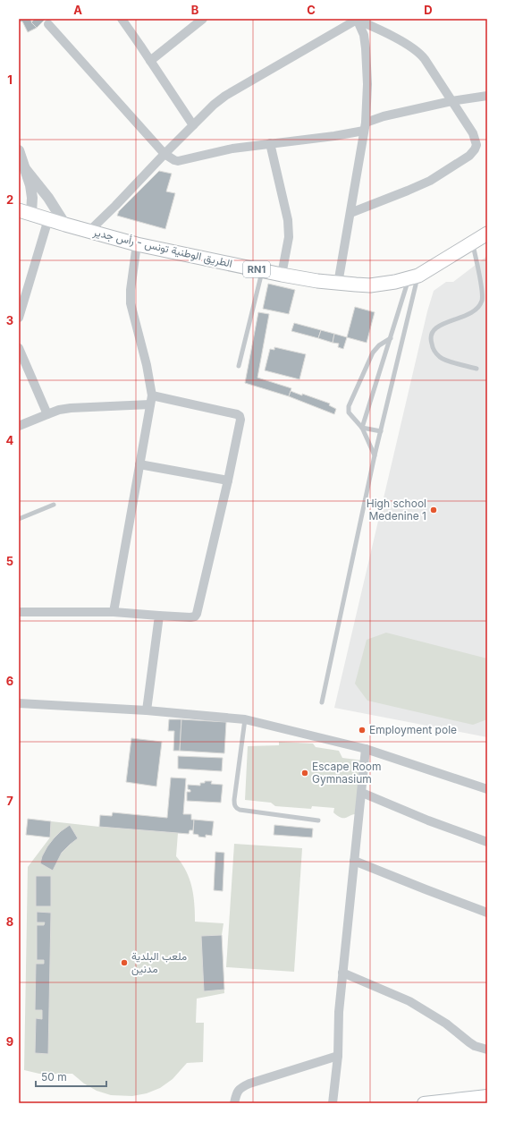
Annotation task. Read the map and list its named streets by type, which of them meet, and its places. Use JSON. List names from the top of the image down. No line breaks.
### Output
{"streets":{"main road":["الطريق الوطنية تونس - رأس جدير","RN1"]},"places":["High school Medenine 1","Employment pole","Escape Room Gymnasium","ملعب البلدية مدنين"],"scale_bar":"50 m","grid":{"columns":["A","B","C","D"],"rows":["1","2","3","4","5","6","7","8","9"]}}
